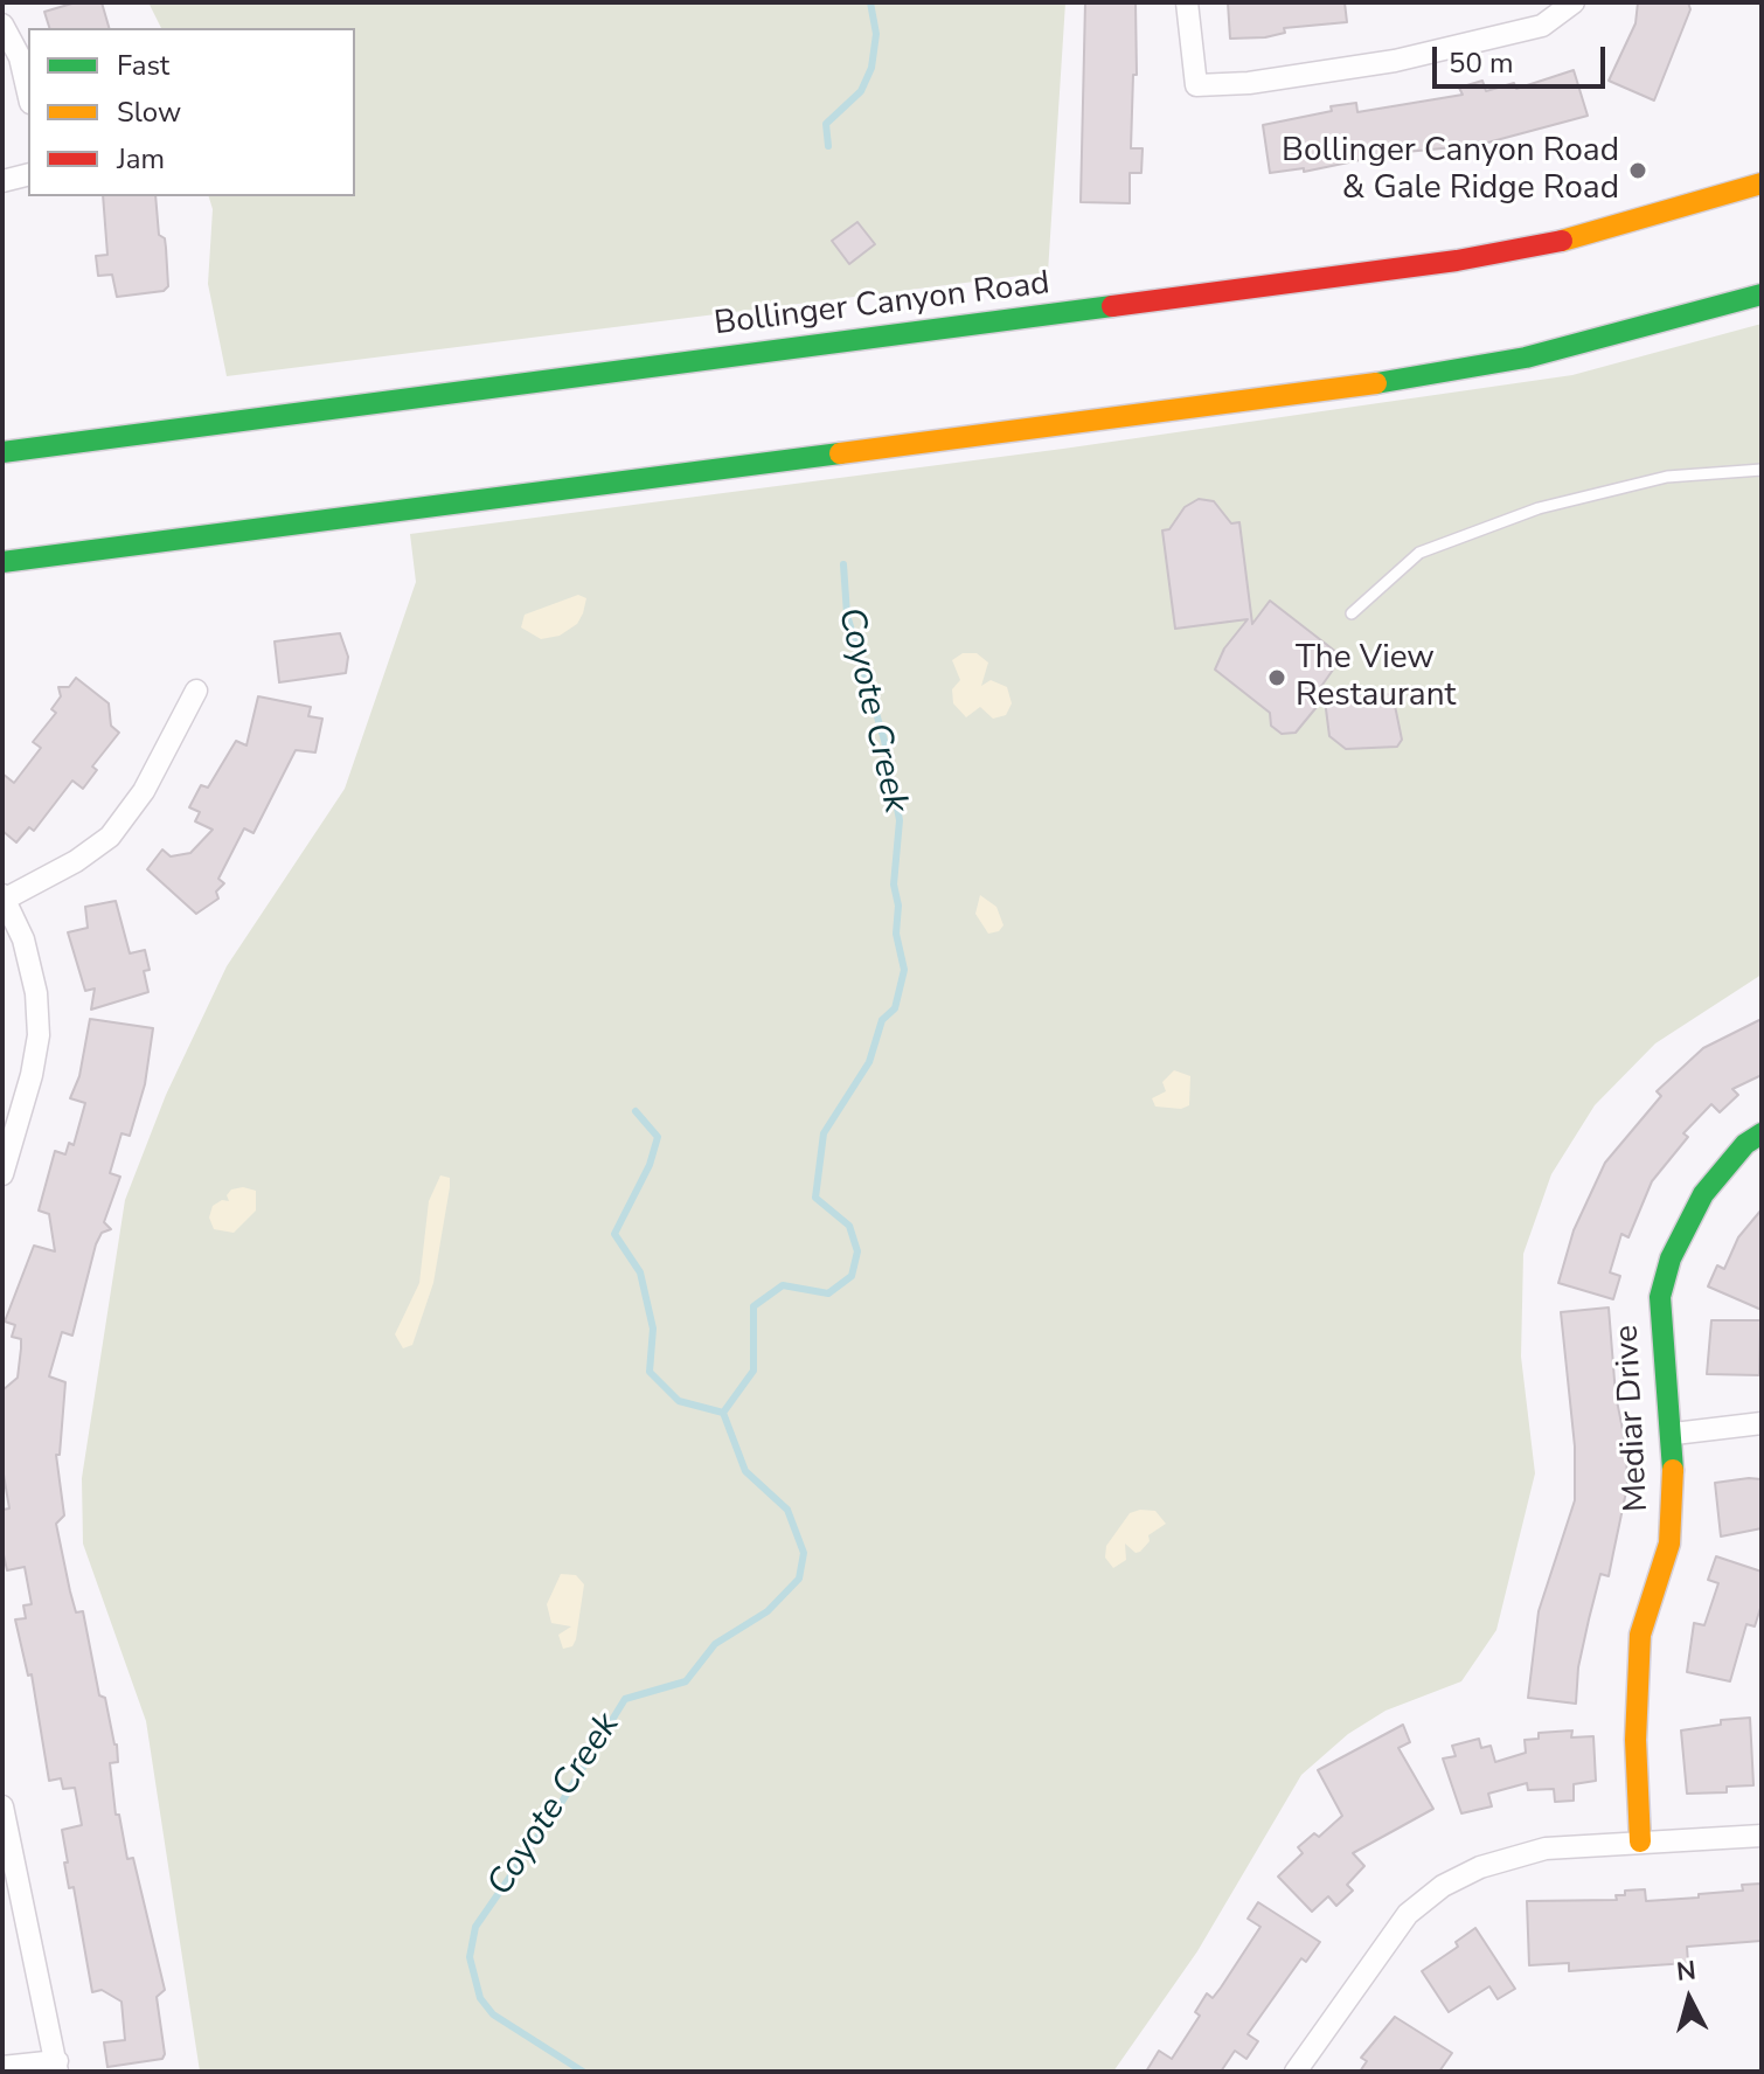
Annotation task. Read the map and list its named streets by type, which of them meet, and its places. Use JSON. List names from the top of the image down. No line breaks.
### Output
{"streets":{"main road":["Bollinger Canyon Road","Mediar Drive"]},"water":["Coyote Creek"],"places":["Bollinger Canyon Road & Gale Ridge Road","The View Restaurant"],"legend":["Fast","Slow","Jam"],"scale_bar":"50 m","north":"top"}
